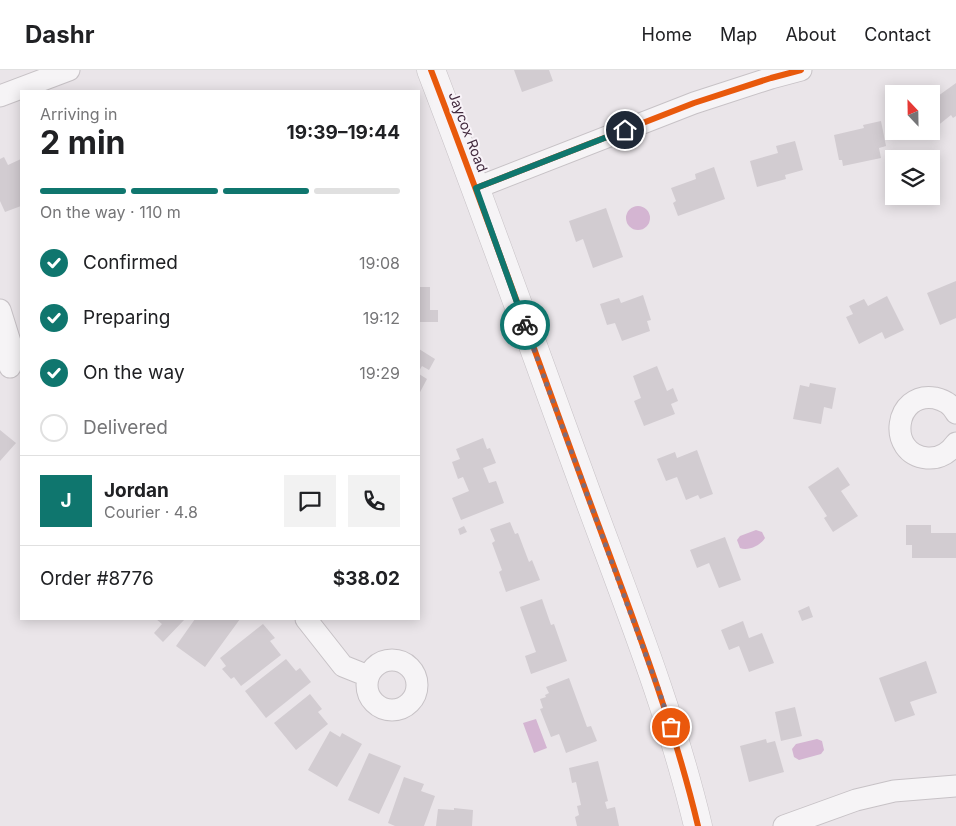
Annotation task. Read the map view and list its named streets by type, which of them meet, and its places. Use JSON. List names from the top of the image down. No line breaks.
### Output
{"streets":{"street":["Jaycox Road"]},"north":"top","page":{"header":"Dashr","nav":["Home","Map","About","Contact"],"heading":["2 min","Arriving in","19:39–19:44"],"panel":["Jordan","Courier · 4.8","Order #8776","$38.02"],"bar":"On the way · 110 m","list":[["Confirmed","19:08"],["Preparing","19:12"],["On the way","19:29"],"Delivered"],"round":"J"}}
